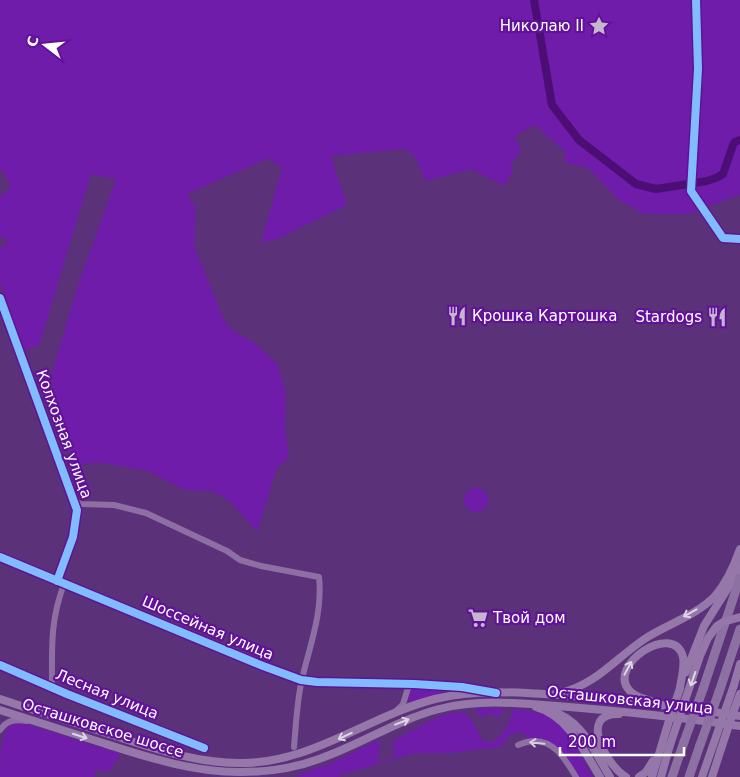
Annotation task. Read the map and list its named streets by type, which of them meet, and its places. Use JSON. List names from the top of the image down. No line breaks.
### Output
{"streets":{"main road":["Осташковская улица","Осташковское шоссе"],"street":["Колхозная улица","Шоссейная улица","Лесная улица"]},"crossings":[["Колхозная улица","Шоссейная улица"],["Шоссейная улица","Осташковское шоссе"],["Осташковская улица","Осташковское шоссе"]],"places":{"place":["Николаю II"],"restaurant":["Крошка Картошка","Stardogs"],"supermarket":["Твой дом"]},"scale_bar":"200 m","north":"left"}
